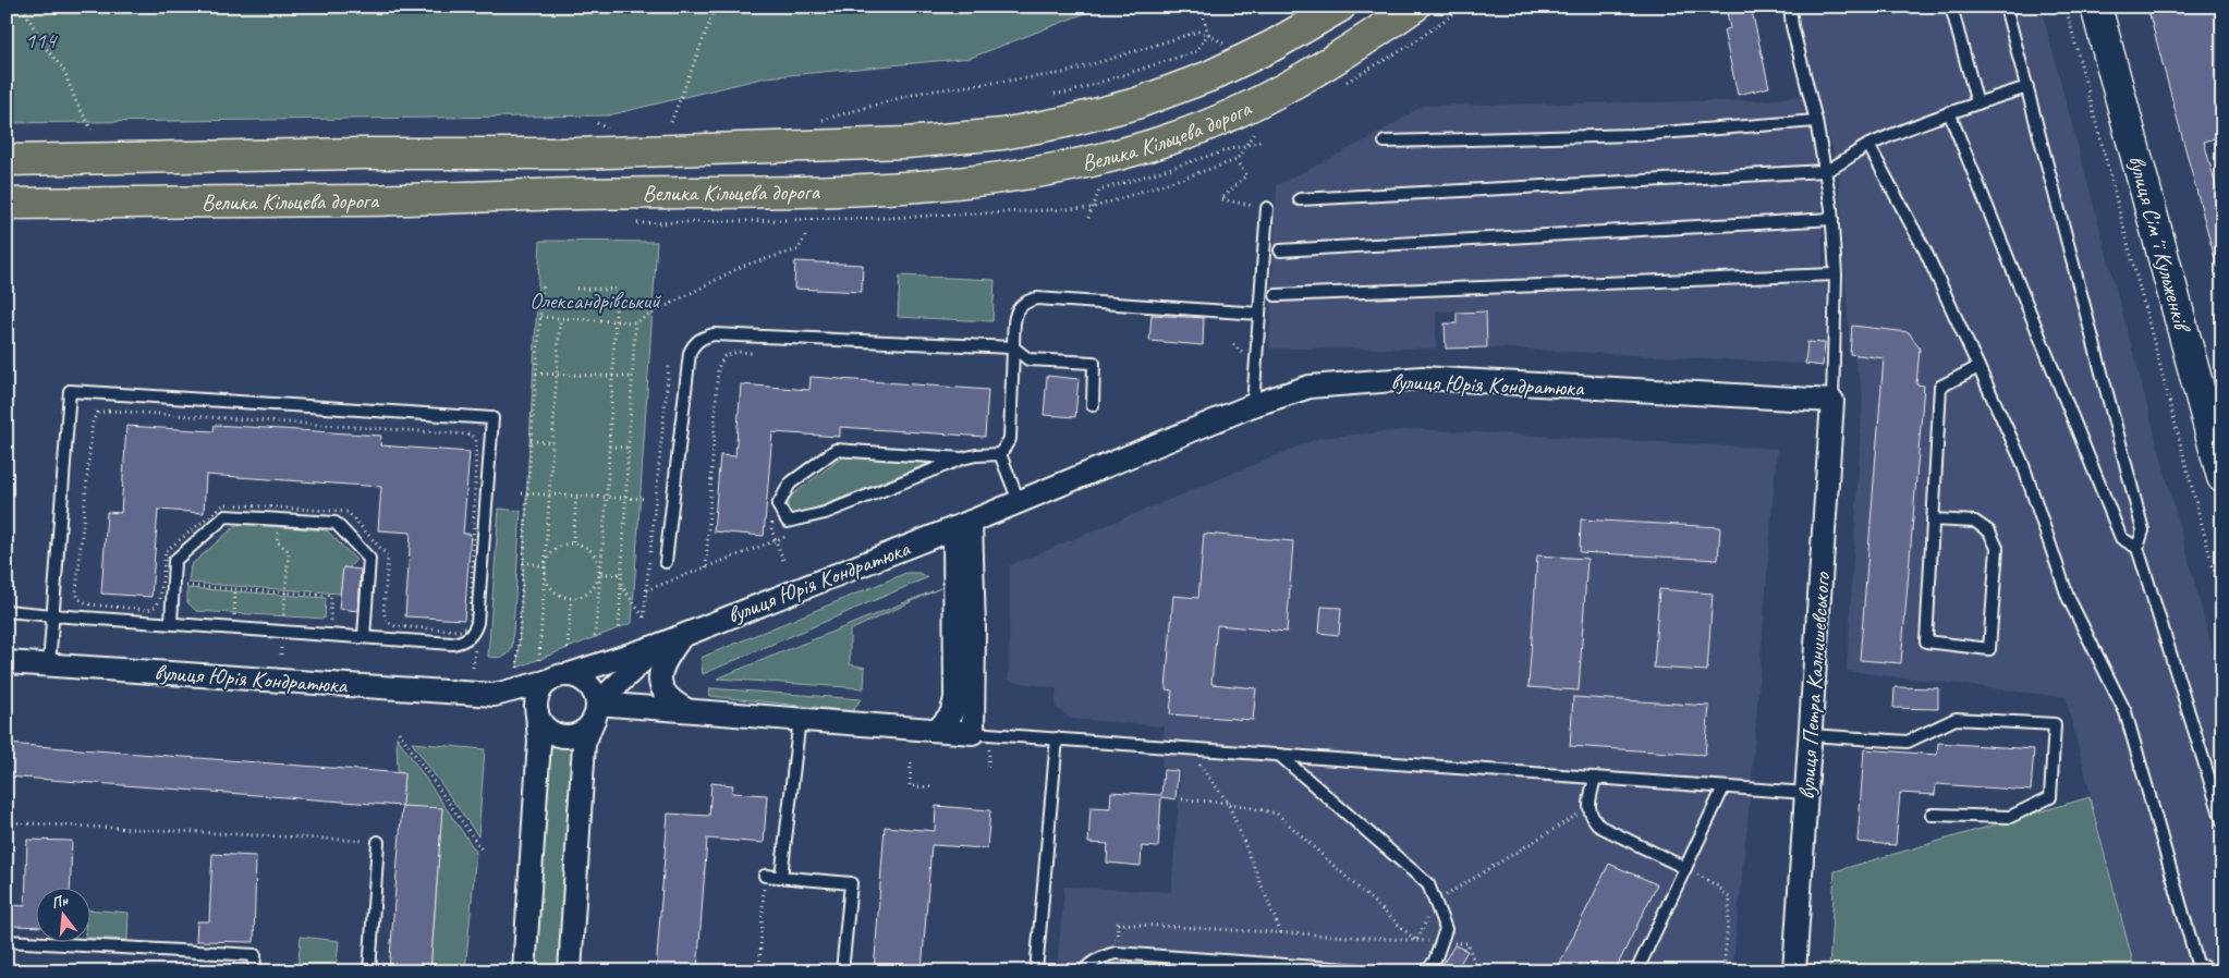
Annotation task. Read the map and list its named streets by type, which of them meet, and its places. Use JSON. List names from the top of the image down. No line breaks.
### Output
{"streets":{"main road":["Велика Кільцева дорога","вулиця Сімʼї Кульженків"],"street":["вулиця Юрія Кондратюка","вулиця Петра Калнишевського"]},"crossings":[["вулиця Юрія Кондратюка","вулиця Петра Калнишевського"]],"parks":["114","Олександрівський"],"north":"top"}
